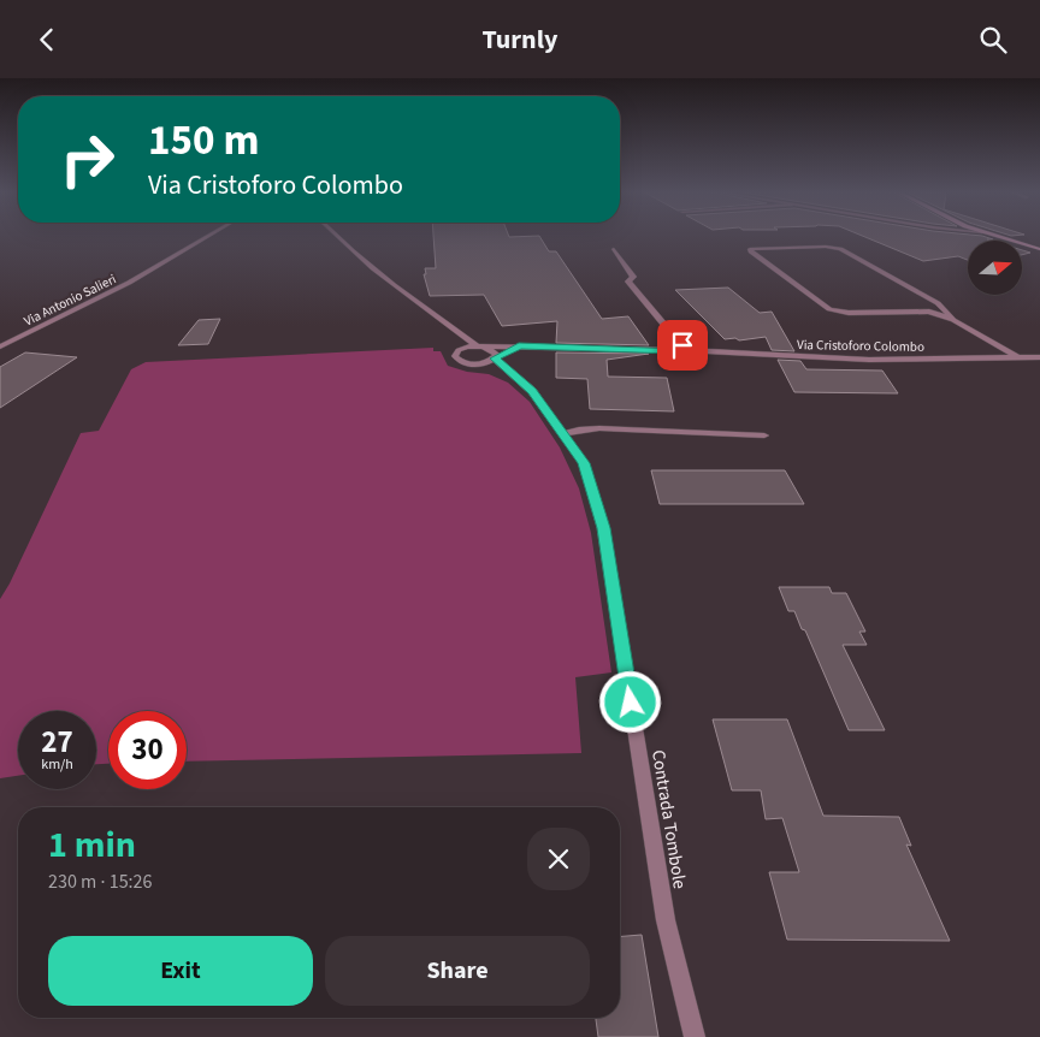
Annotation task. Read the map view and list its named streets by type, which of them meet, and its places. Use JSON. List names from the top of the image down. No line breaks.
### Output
{"streets":{"street":["Via Antonio Salieri","Via Cristoforo Colombo","Contrada Tombole"]},"crossings":[["Via Cristoforo Colombo","Contrada Tombole"]],"north":"right","page":{"header":"Turnly","turn":["150 m","Via Cristoforo Colombo"],"speed":"27 km/h","limit":"30","heading":["1 min","230 m · 15:26"],"buttons":["Exit","Share"]}}
